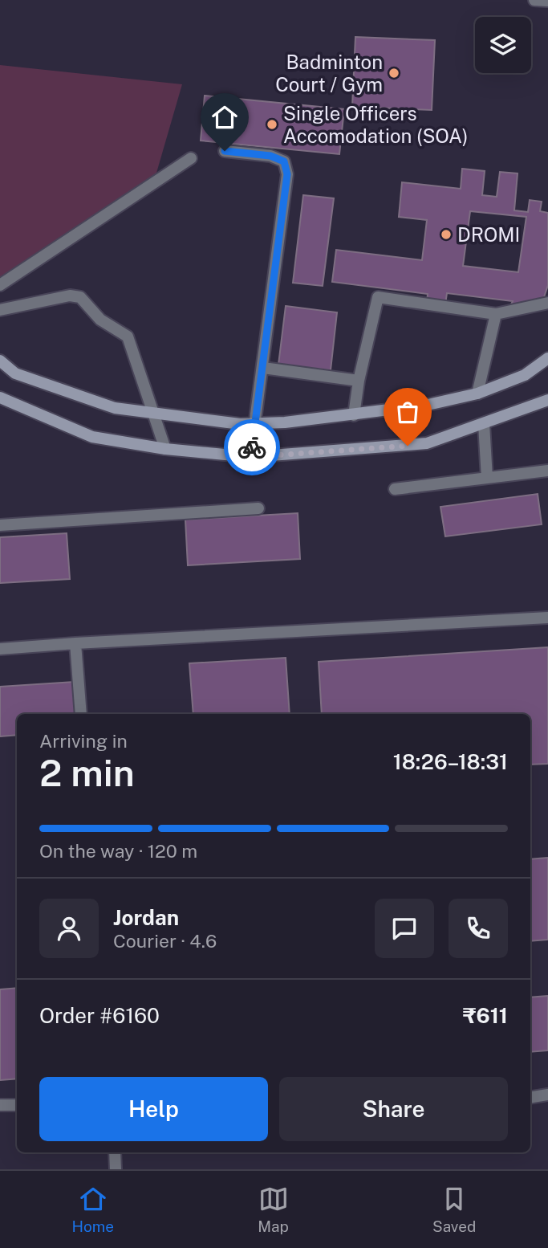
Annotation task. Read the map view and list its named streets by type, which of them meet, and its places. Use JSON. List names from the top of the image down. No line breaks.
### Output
{"places":["Badminton Court / Gym","Single Officers Accomodation (SOA)","DROMI"],"page":{"heading":["2 min","Arriving in","18:26–18:31"],"panel":["Jordan","Courier · 4.6","Order #6160","₹611"],"bar":"On the way · 120 m","buttons":["Help","Share"],"tabs":["Home","Map","Saved"]}}
